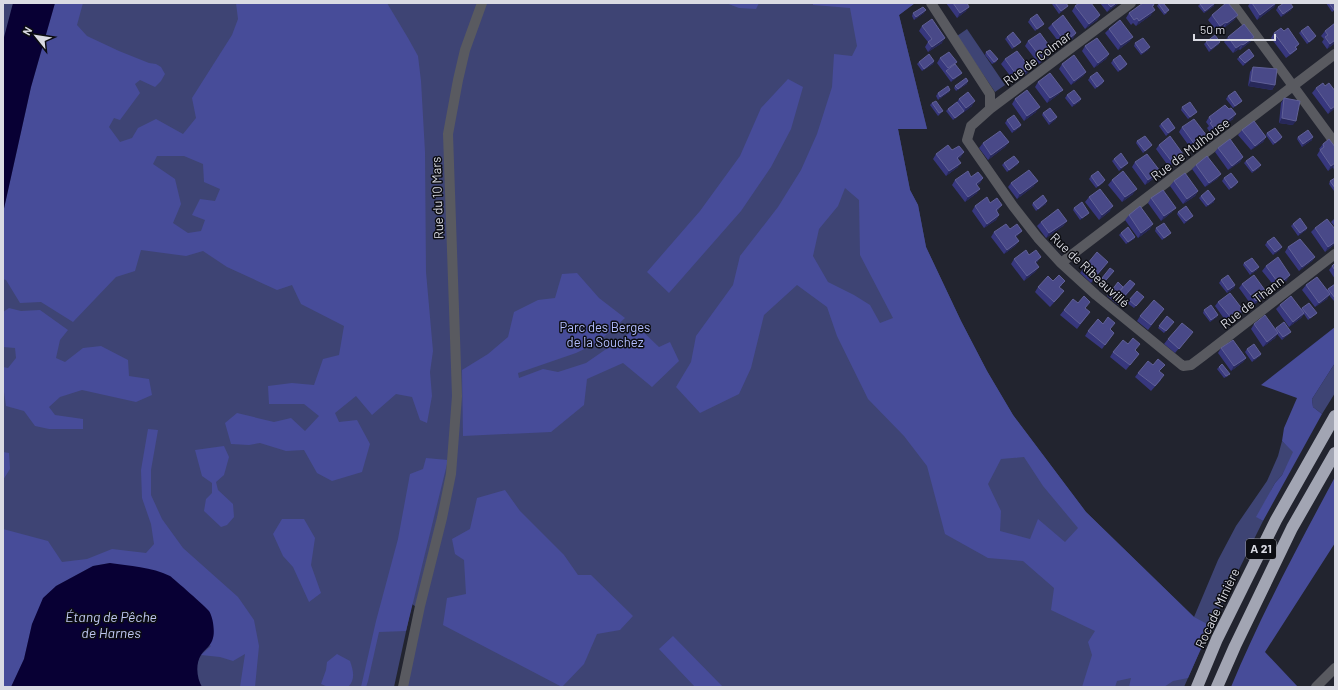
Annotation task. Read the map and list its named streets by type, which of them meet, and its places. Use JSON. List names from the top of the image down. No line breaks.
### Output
{"streets":{"highway":["A 21","Rocade Minière"],"street":["Rue de Colmar","Rue de Mulhouse","Rue du 10 Mars","Rue de Ribeauvillé","Rue de Thann"]},"crossings":[["Rue de Colmar","Rue de Ribeauvillé"],["Rue de Mulhouse","Rue de Ribeauvillé"],["Rue de Ribeauvillé","Rue de Thann"]],"water":["Étang de Pêche de Harnes"],"parks":["Parc des Berges de la Souchez"],"scale_bar":"50 m","north":"top left"}
